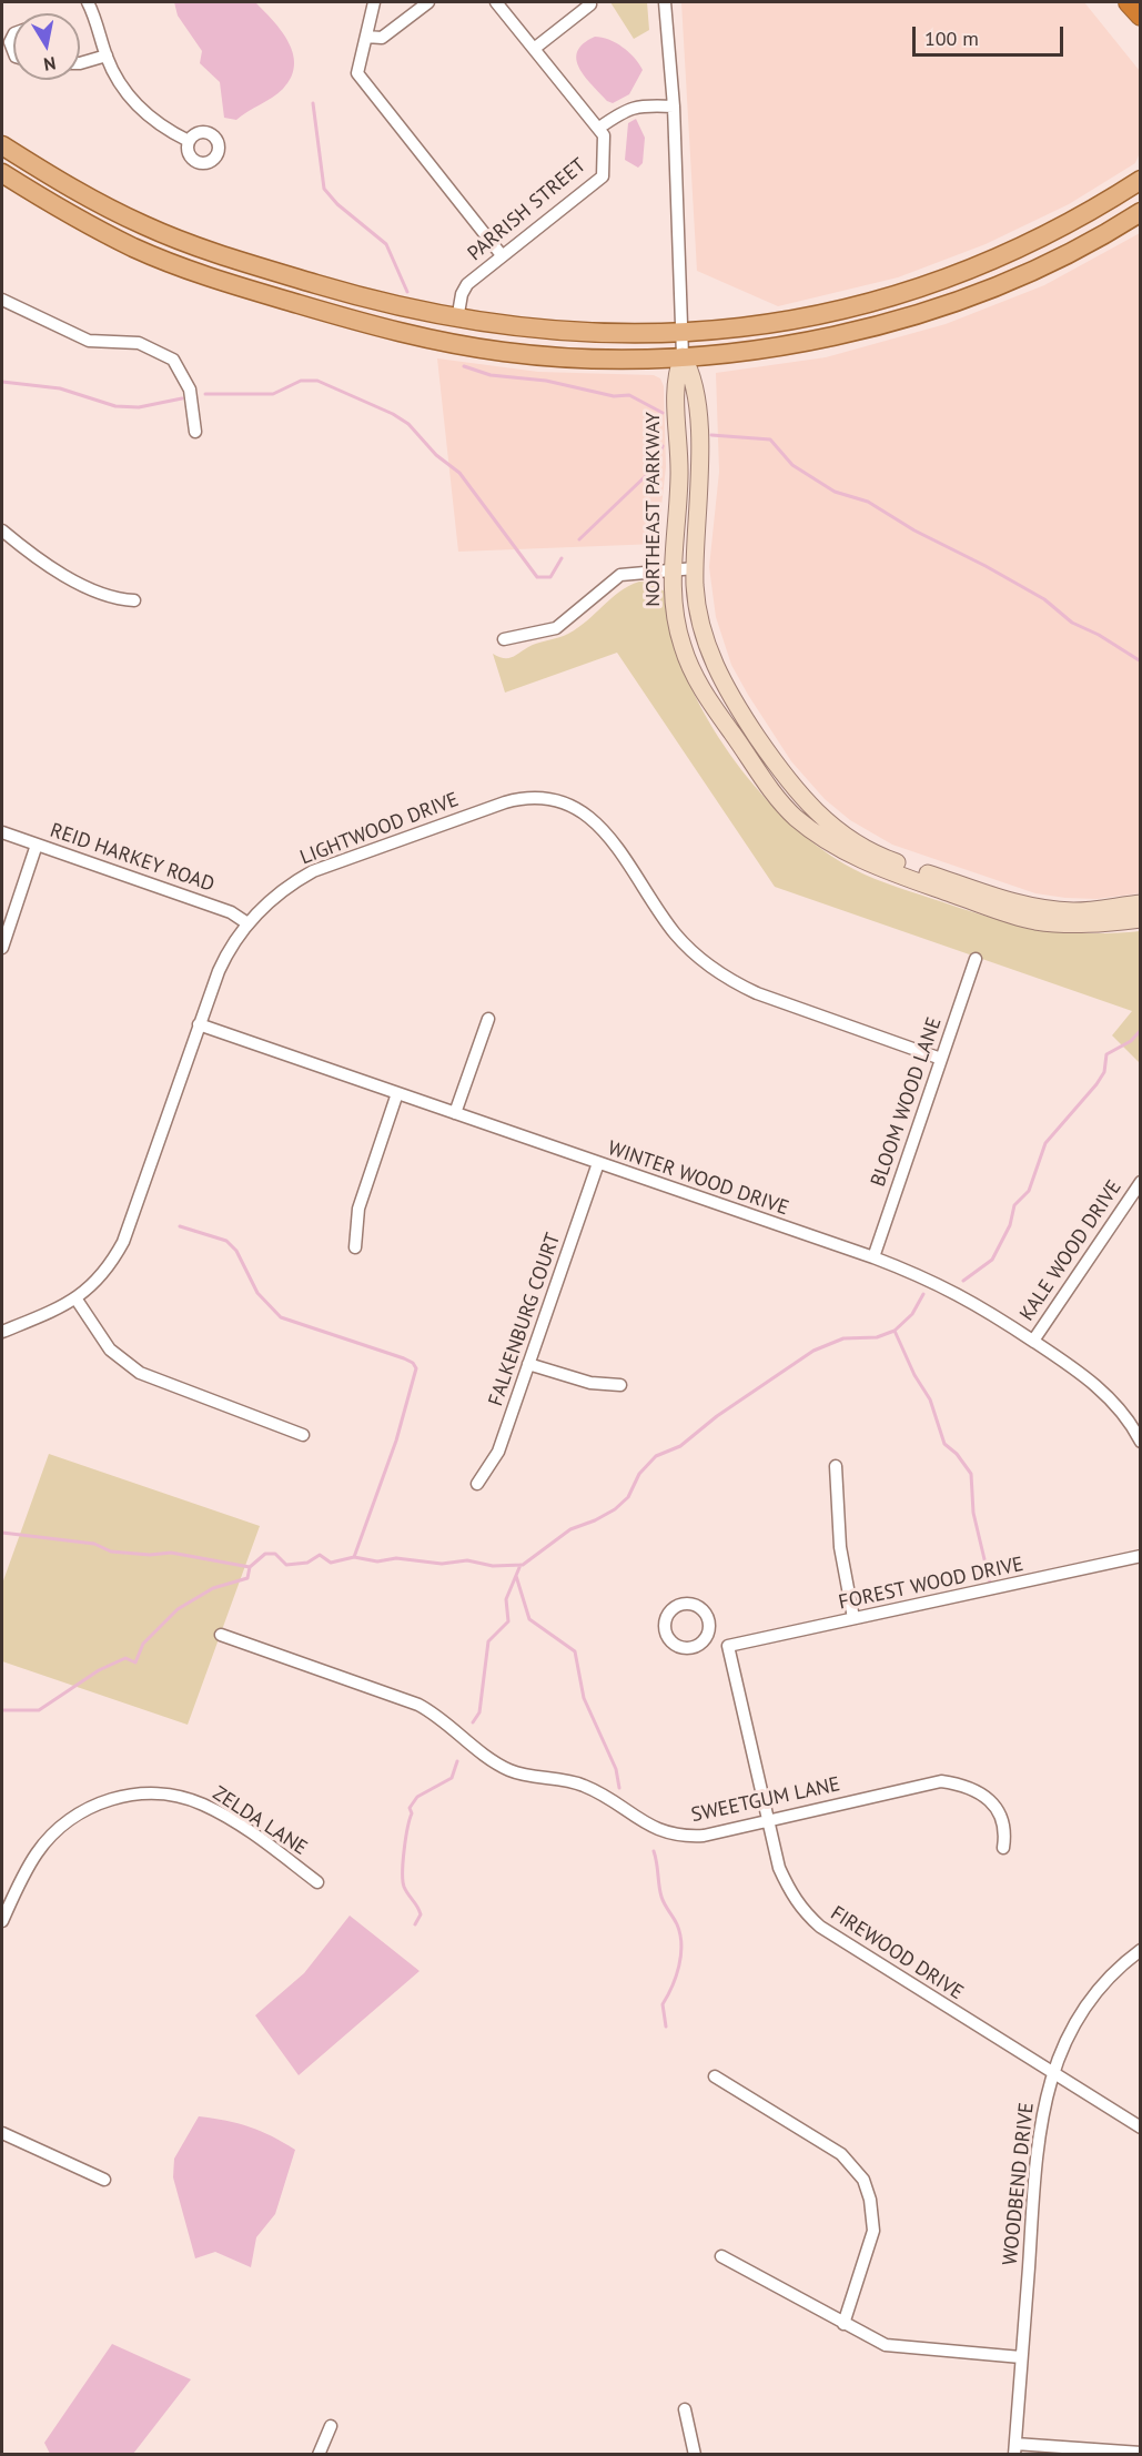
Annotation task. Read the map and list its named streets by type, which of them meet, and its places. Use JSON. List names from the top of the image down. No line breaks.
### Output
{"streets":{"street":["PARRISH STREET","NORTHEAST PARKWAY","LIGHTWOOD DRIVE","REID HARKEY ROAD","BLOOM WOOD LANE","WINTER WOOD DRIVE","KALE WOOD DRIVE","FALKENBURG COURT","FOREST WOOD DRIVE","SWEETGUM LANE","ZELDA LANE","FIREWOOD DRIVE","WOODBEND DRIVE"]},"crossings":[["LIGHTWOOD DRIVE","REID HARKEY ROAD"],["LIGHTWOOD DRIVE","BLOOM WOOD LANE"],["LIGHTWOOD DRIVE","WINTER WOOD DRIVE"],["BLOOM WOOD LANE","WINTER WOOD DRIVE"],["WINTER WOOD DRIVE","KALE WOOD DRIVE"],["WINTER WOOD DRIVE","FALKENBURG COURT"],["FOREST WOOD DRIVE","FIREWOOD DRIVE"],["SWEETGUM LANE","FIREWOOD DRIVE"],["FIREWOOD DRIVE","WOODBEND DRIVE"]],"scale_bar":"100 m","north":"bottom"}
